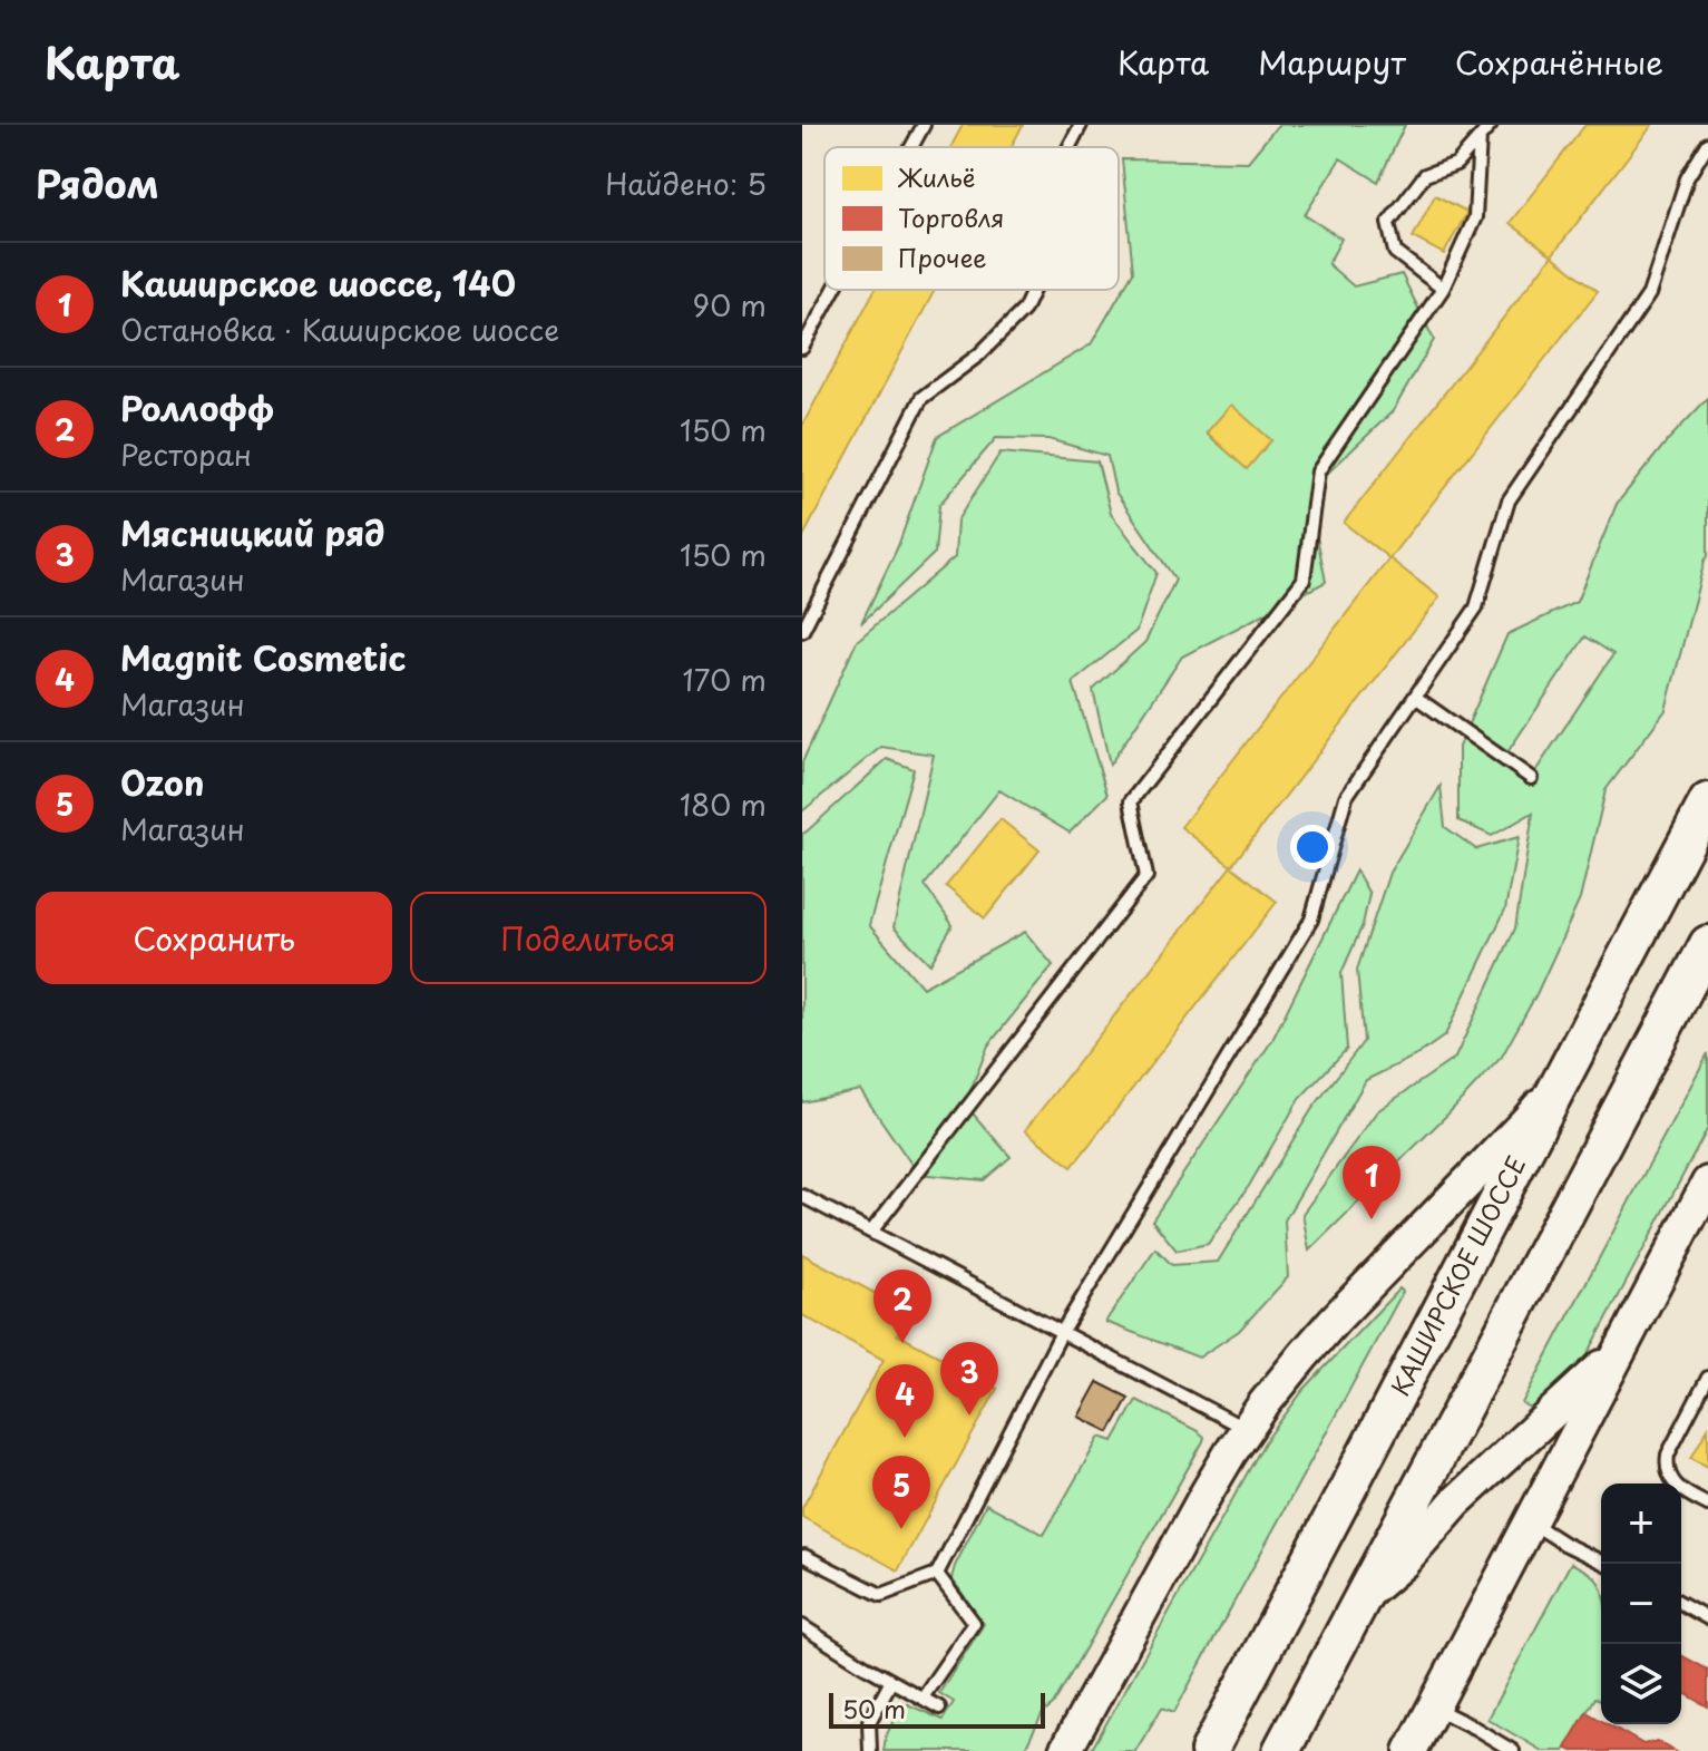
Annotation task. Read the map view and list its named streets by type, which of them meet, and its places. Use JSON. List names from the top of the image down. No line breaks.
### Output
{"streets":{"main road":["КАШИРСКОЕ ШОССЕ"]},"legend":["Жильё","Торговля","Прочее"],"scale_bar":"50 m","page":{"header":"Карта","nav":["Карта","Маршрут","Сохранённые"],"heading":["Рядом","Найдено: 5"],"list":[{"mark":"1","name":"Каширское шоссе, 140","note":"Остановка · Каширское шоссе","value":"90 m"},{"mark":"2","name":"Роллофф","note":"Ресторан","value":"150 m"},{"mark":"3","name":"Мясницкий ряд","note":"Магазин","value":"150 m"},{"mark":"4","name":"Magnit Cosmetic","note":"Магазин","value":"170 m"},{"mark":"5","name":"Ozon","note":"Магазин","value":"180 m"}],"buttons":["Сохранить","Поделиться"],"pins":["1","2","3","4","5"],"map_buttons":["+","−"],"scale":"50 m"}}
